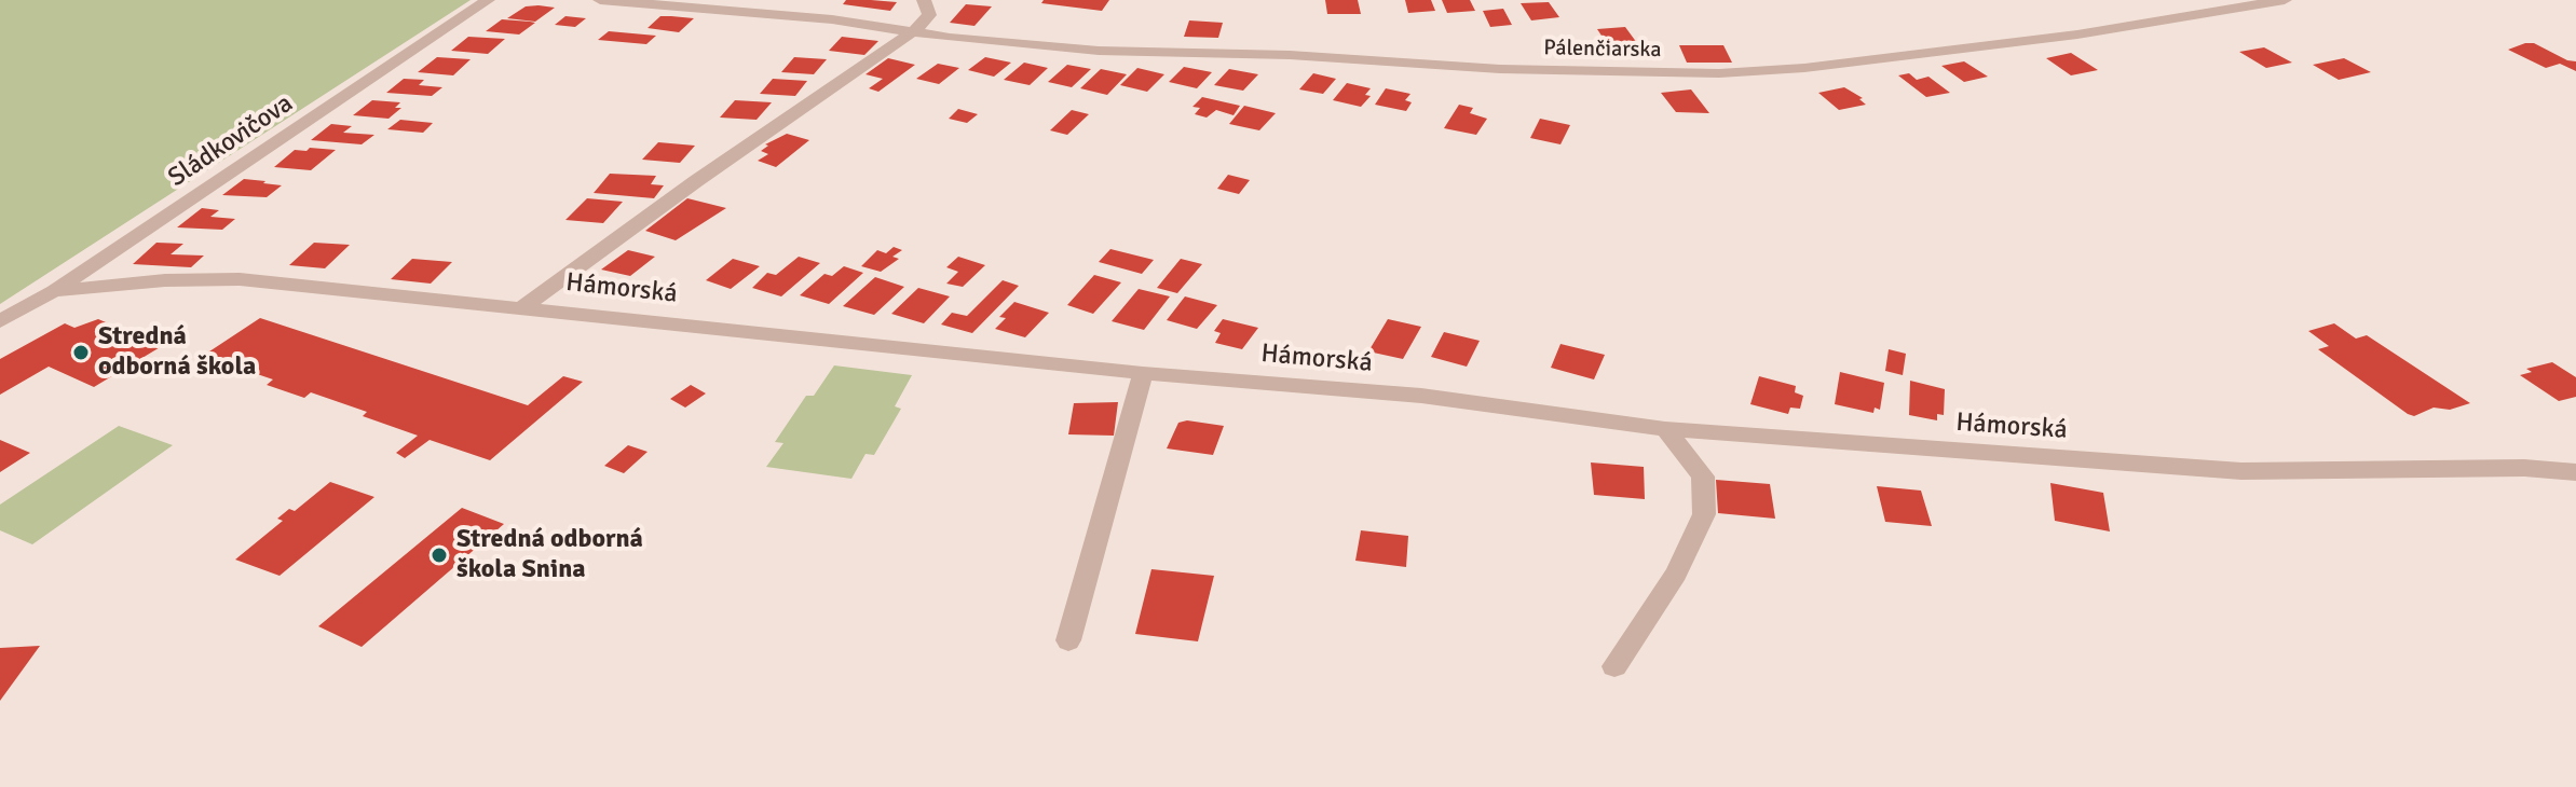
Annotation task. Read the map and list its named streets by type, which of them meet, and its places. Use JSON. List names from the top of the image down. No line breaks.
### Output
{"streets":{"street":["Pálenčiarska","Sládkovičova","Hámorská"]},"crossings":[["Sládkovičova","Hámorská"]],"places":["Stredná odborná škola","Stredná odborná škola Snina"]}
